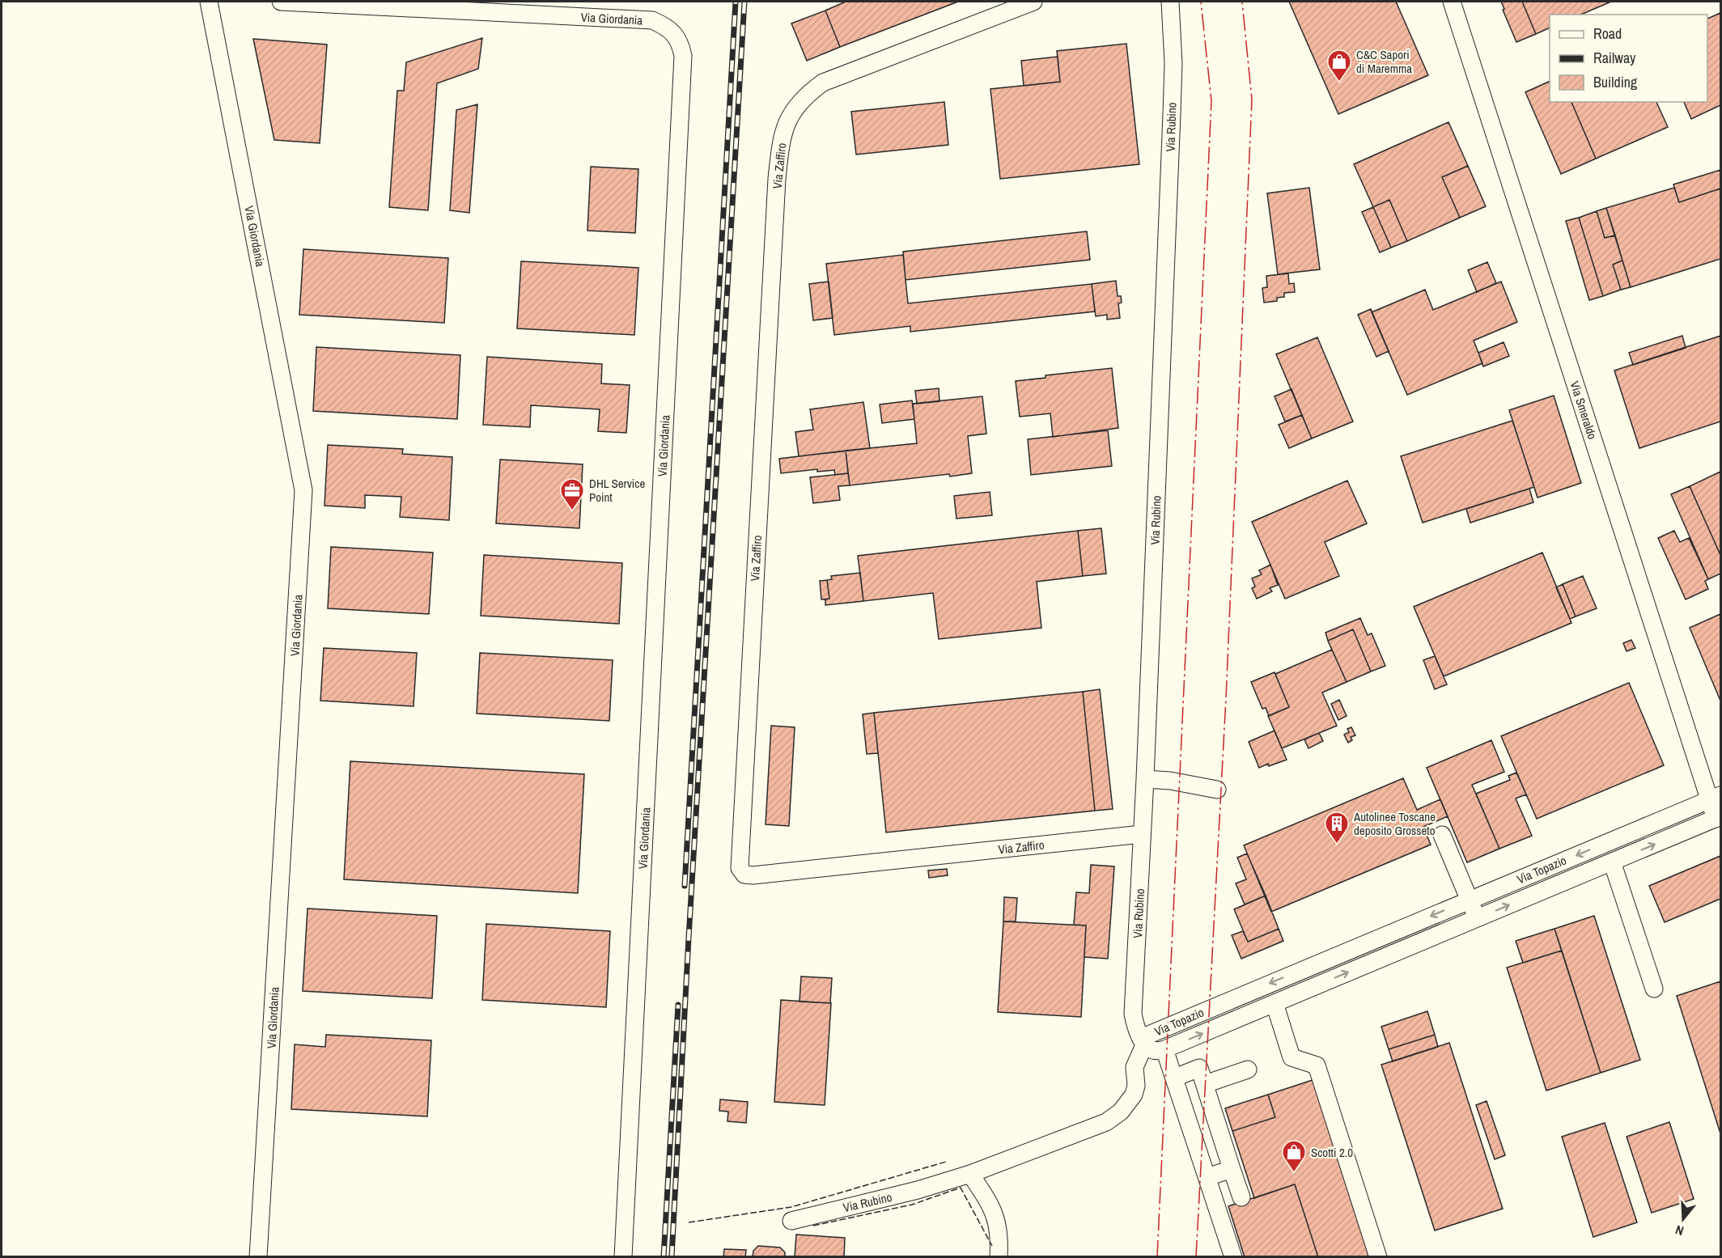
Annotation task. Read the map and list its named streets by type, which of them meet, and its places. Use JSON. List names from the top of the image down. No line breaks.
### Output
{"streets":{"street":["Via Giordania","Via Rubino","Via Zaffiro","Via Smeraldo","Via Topazio"]},"crossings":[["Via Rubino","Via Zaffiro"],["Via Rubino","Via Topazio"],["Via Smeraldo","Via Topazio"]],"places":{"shop":["C&C Sapori di Maremma","Scotti 2.0"],"office":["DHL Service Point"],"building":["Autolinee Toscane deposito Grosseto"]},"legend":["Road","Railway","Building"],"north":"bottom"}
